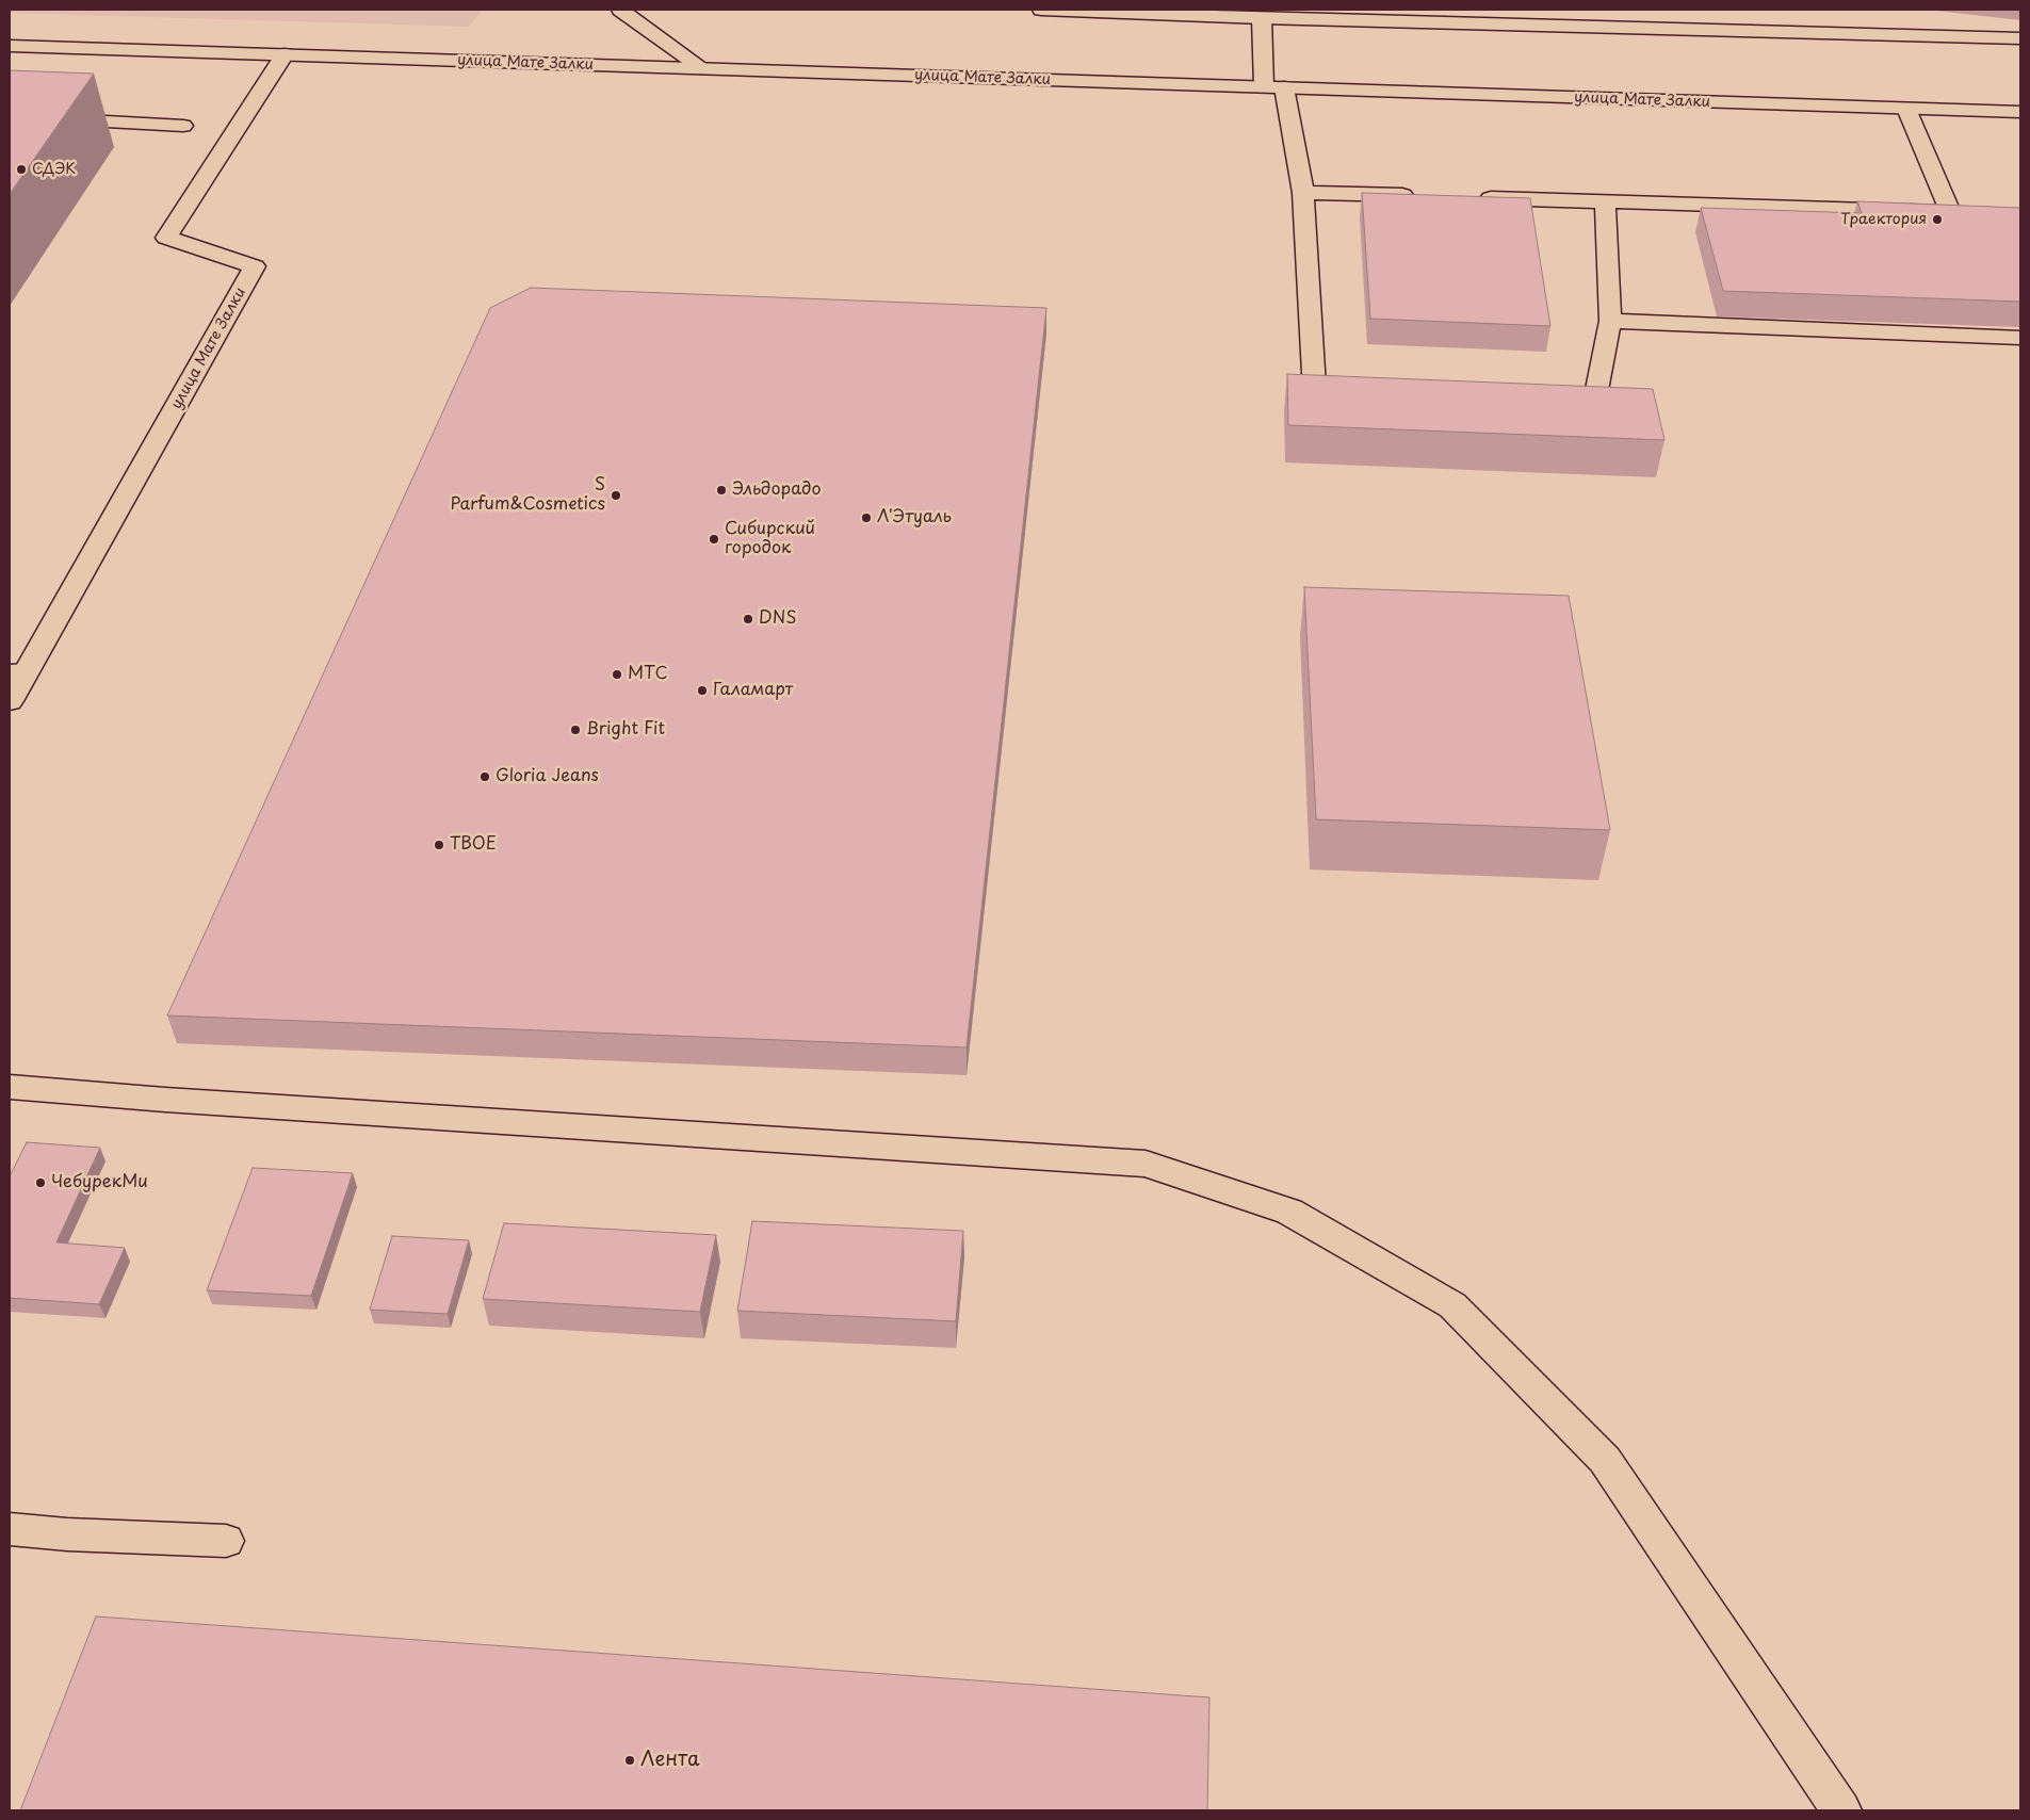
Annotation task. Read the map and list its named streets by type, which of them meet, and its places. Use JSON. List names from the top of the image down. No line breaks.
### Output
{"streets":{"street":["улица Мате Залки"]},"places":["СДЭК","Траектория","Эльдорадо","S Parfum&Cosmetics","Л'Этуаль","Сибирский городок","DNS","МТС","Галамарт","Bright Fit","Gloria Jeans","ТВОЕ","ЧебурекМи","Лента"]}
